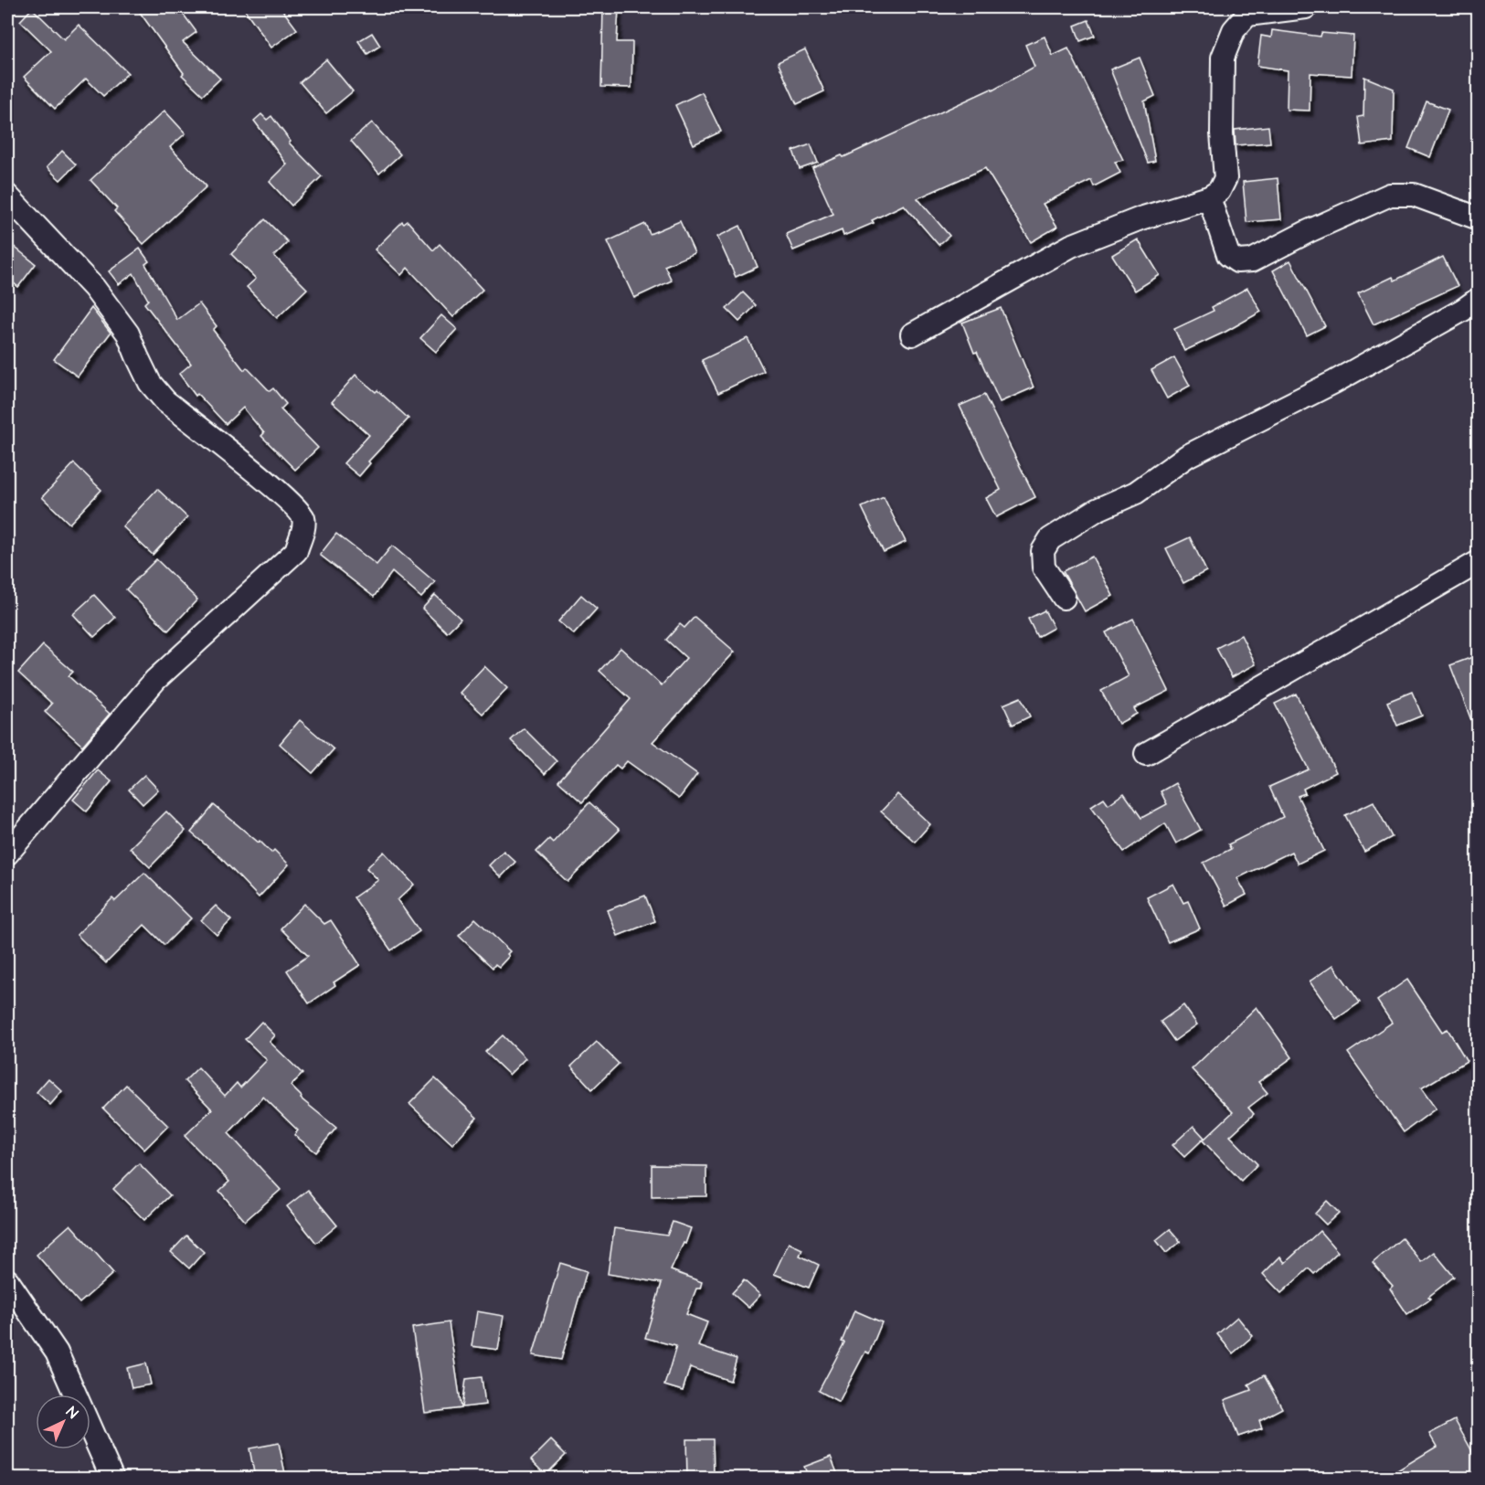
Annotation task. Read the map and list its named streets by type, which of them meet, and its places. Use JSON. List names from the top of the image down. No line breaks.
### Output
{"north":"top right"}
